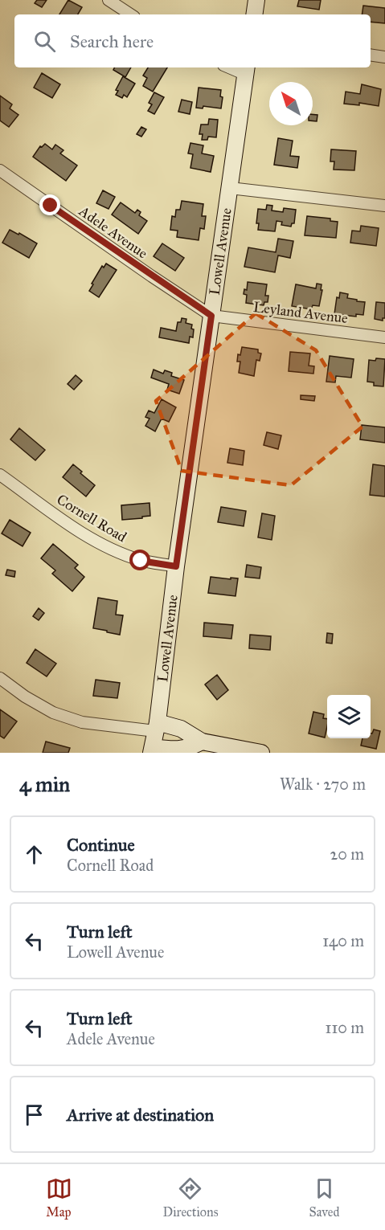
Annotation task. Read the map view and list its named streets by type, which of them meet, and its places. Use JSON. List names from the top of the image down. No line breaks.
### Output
{"streets":{"main road":["Lowell Avenue"],"street":["Adele Avenue","Leyland Avenue","Cornell Road"]},"crossings":[["Adele Avenue","Lowell Avenue"],["Adele Avenue","Leyland Avenue"],["Lowell Avenue","Leyland Avenue"],["Lowell Avenue","Cornell Road"]],"north":"top left","page":{"search":"Search here","heading":["4 min","Walk · 270 m"],"list":[["Continue","Cornell Road","20 m"],["Turn left","Lowell Avenue","140 m"],["Turn left","Adele Avenue","110 m"],"Arrive at destination"],"nav":["Map","Directions","Saved"]}}
